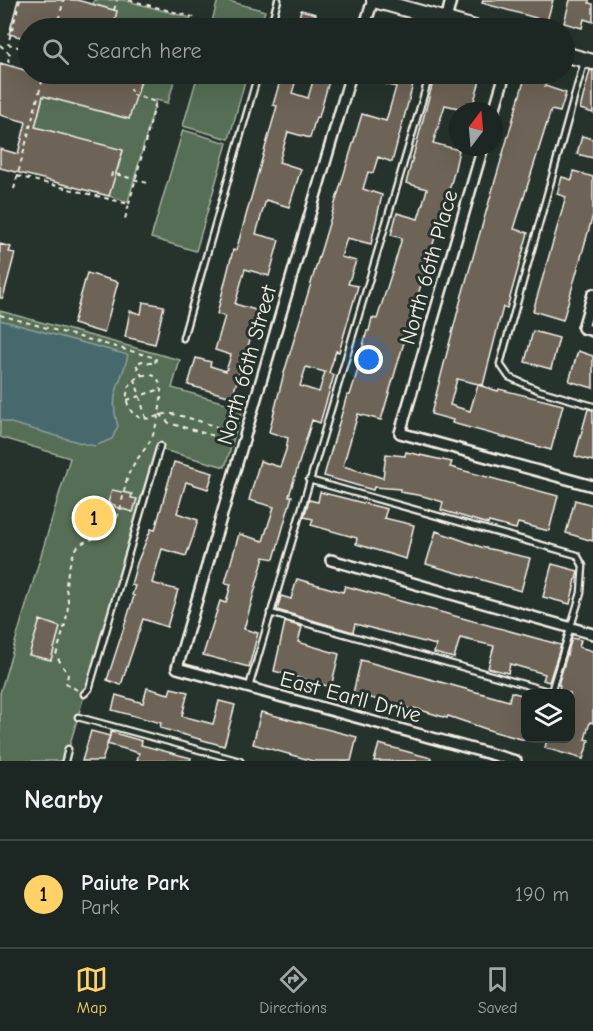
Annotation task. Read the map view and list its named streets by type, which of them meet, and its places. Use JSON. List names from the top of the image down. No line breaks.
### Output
{"streets":{"street":["North 66th Place","North 66th Street","East Earll Drive"]},"crossings":[["North 66th Street","East Earll Drive"]],"north":"top","page":{"search":"Search here","pins":"1","heading":"Nearby","list":[{"mark":"1","name":"Paiute Park","note":"Park","value":"190 m"}],"nav":["Map","Directions","Saved"]}}
